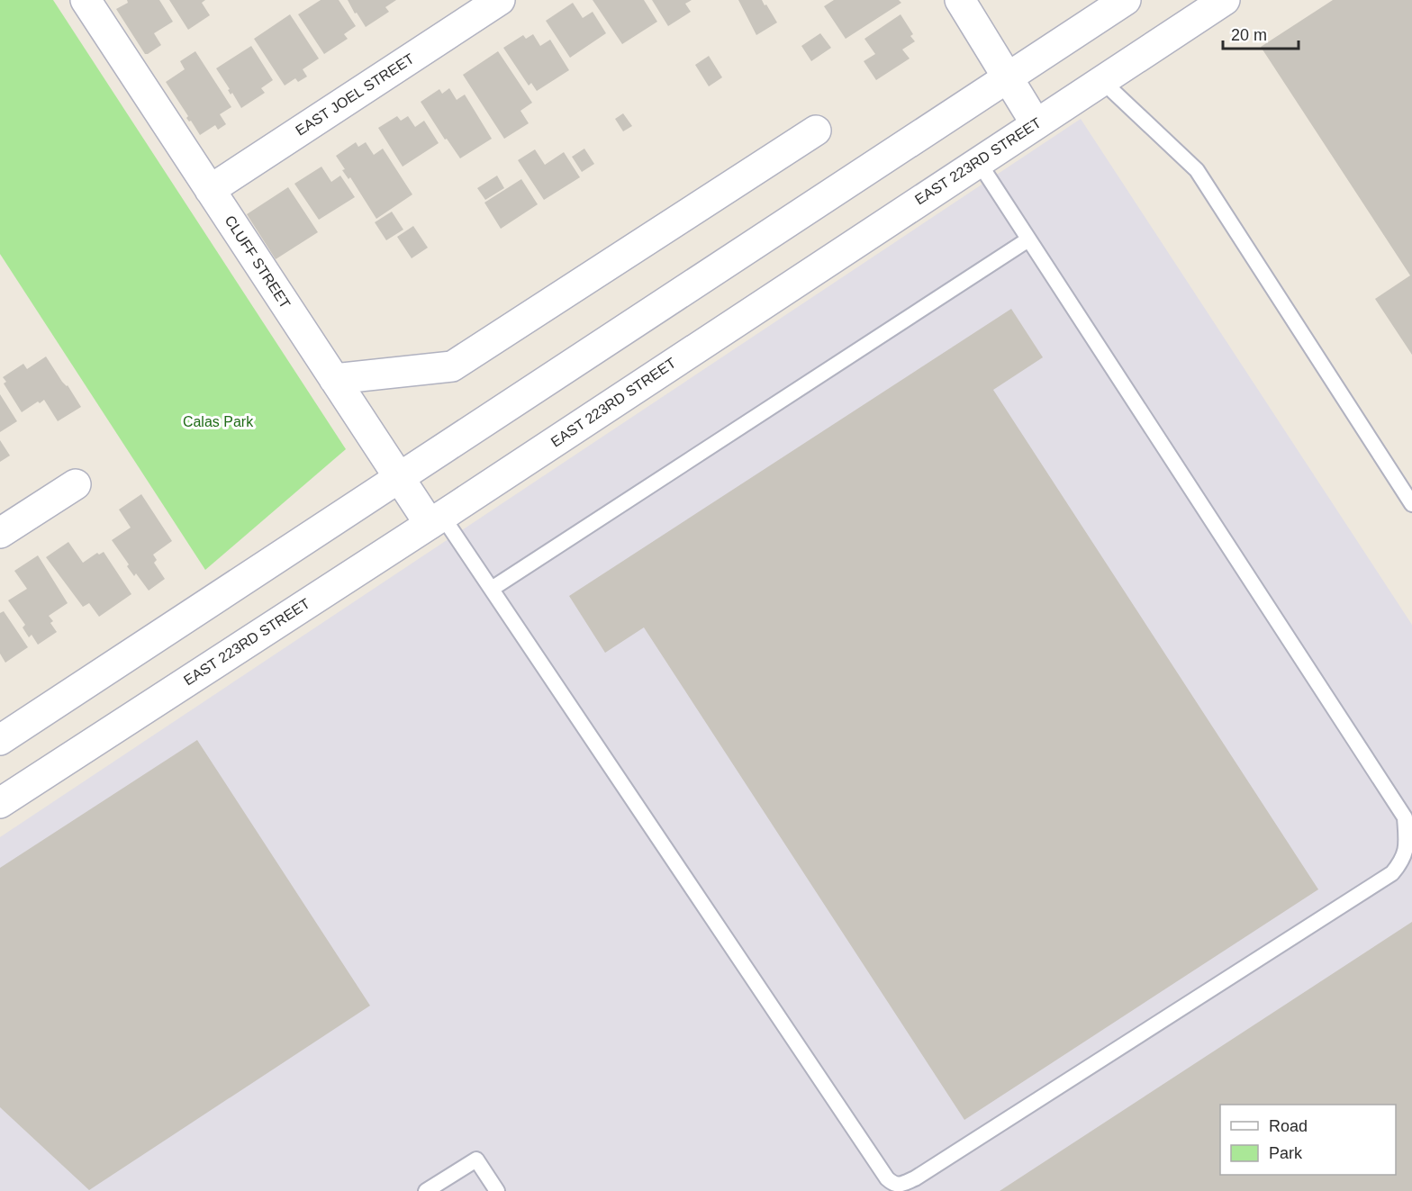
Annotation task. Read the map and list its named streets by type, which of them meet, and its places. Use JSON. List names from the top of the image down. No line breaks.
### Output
{"streets":{"main road":["EAST JOEL STREET","EAST 223RD STREET","CLUFF STREET"]},"crossings":[["EAST JOEL STREET","CLUFF STREET"],["EAST 223RD STREET","CLUFF STREET"]],"parks":["Calas Park"],"legend":["Road","Park"],"scale_bar":"20 m"}
